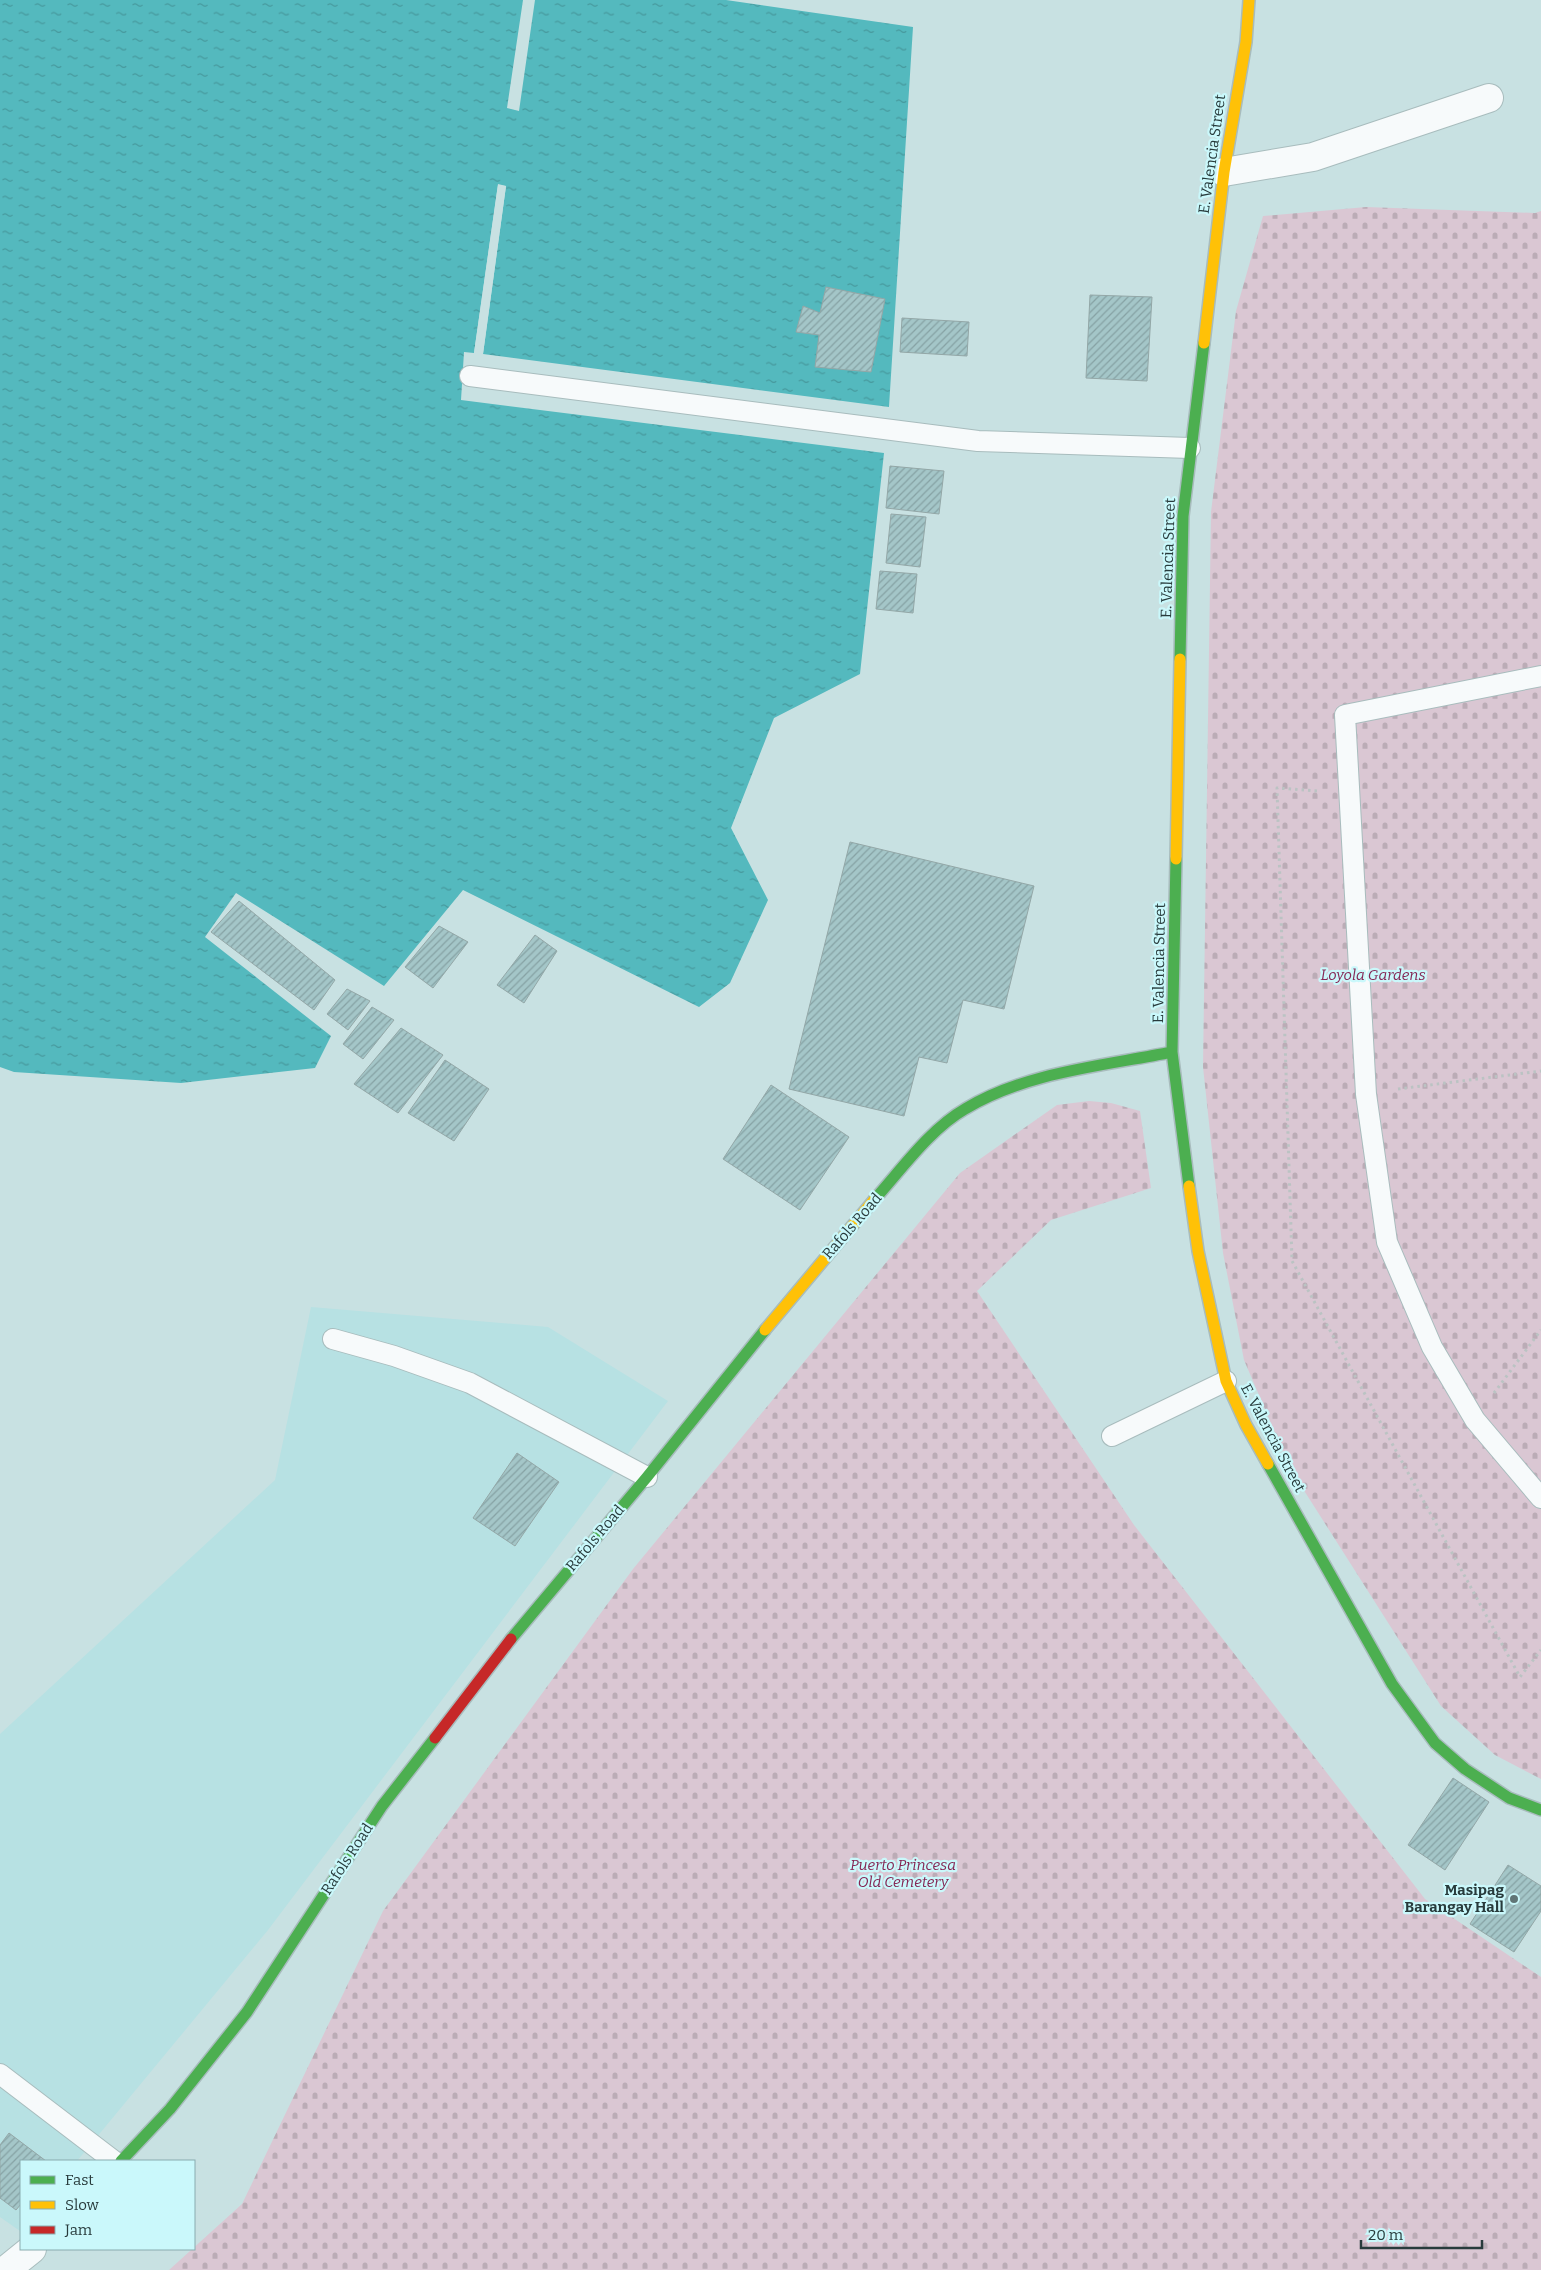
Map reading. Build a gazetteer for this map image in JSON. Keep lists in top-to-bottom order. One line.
{"streets":{"street":["E. Valencia Street","Rafols Road"]},"crossings":[["E. Valencia Street","Rafols Road"]],"parks":["Loyola Gardens","Puerto Princesa Old Cemetery"],"places":["Masipag Barangay Hall"],"legend":["Fast","Slow","Jam"],"scale_bar":"20 m"}
